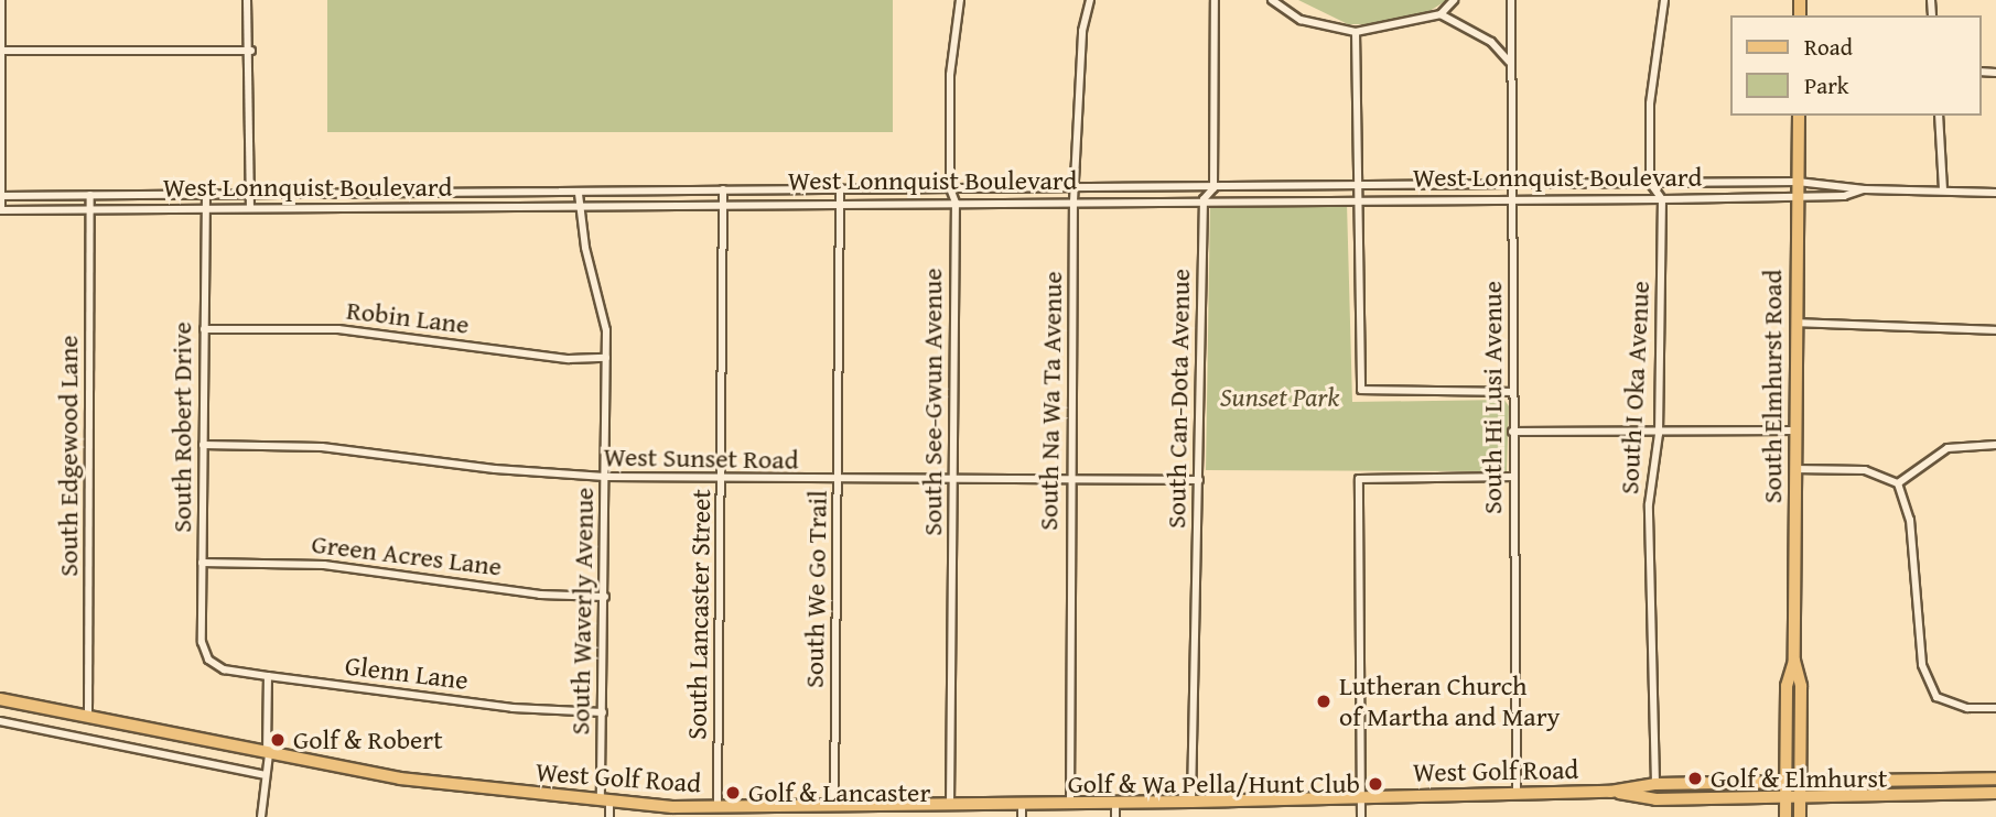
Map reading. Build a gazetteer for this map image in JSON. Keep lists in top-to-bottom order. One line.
{"streets":{"main road":["South Elmhurst Road","West Golf Road"],"street":["West Lonnquist Boulevard","Robin Lane","South I Oka Avenue","South Hi Lusi Avenue","South Can-Dota Avenue","South Na Wa Ta Avenue","South See-Gwun Avenue","South Robert Drive","South Edgewood Lane","West Sunset Road","Green Acres Lane","South We Go Trail","South Waverly Avenue","South Lancaster Street","Glenn Lane"]},"crossings":[["West Lonnquist Boulevard","South Elmhurst Road"],["West Lonnquist Boulevard","South I Oka Avenue"],["West Lonnquist Boulevard","South Hi Lusi Avenue"],["West Lonnquist Boulevard","South Can-Dota Avenue"],["West Lonnquist Boulevard","South Na Wa Ta Avenue"],["West Lonnquist Boulevard","South See-Gwun Avenue"],["West Lonnquist Boulevard","South Robert Drive"],["West Lonnquist Boulevard","South Edgewood Lane"],["West Lonnquist Boulevard","South We Go Trail"],["West Lonnquist Boulevard","South Waverly Avenue"],["West Lonnquist Boulevard","South Lancaster Street"],["Robin Lane","South Robert Drive"],["Robin Lane","South Waverly Avenue"],["South Elmhurst Road","West Golf Road"],["South I Oka Avenue","West Golf Road"],["South Hi Lusi Avenue","West Golf Road"],["South Can-Dota Avenue","West Sunset Road"],["South Can-Dota Avenue","West Golf Road"],["South Na Wa Ta Avenue","West Sunset Road"],["South Na Wa Ta Avenue","West Golf Road"],["South See-Gwun Avenue","West Sunset Road"],["South See-Gwun Avenue","West Golf Road"],["South Robert Drive","West Sunset Road"],["South Robert Drive","Green Acres Lane"],["South Robert Drive","Glenn Lane"],["South Edgewood Lane","West Golf Road"],["West Sunset Road","South We Go Trail"],["West Sunset Road","South Waverly Avenue"],["West Sunset Road","South Lancaster Street"],["Green Acres Lane","South Waverly Avenue"],["South We Go Trail","West Golf Road"],["South Waverly Avenue","Glenn Lane"],["South Waverly Avenue","West Golf Road"],["South Lancaster Street","West Golf Road"]],"parks":["Sunset Park"],"places":["Lutheran Church of Martha and Mary","Golf & Robert","Golf & Elmhurst","Golf & Wa Pella/Hunt Club","Golf & Lancaster"],"legend":["Road","Park"]}
